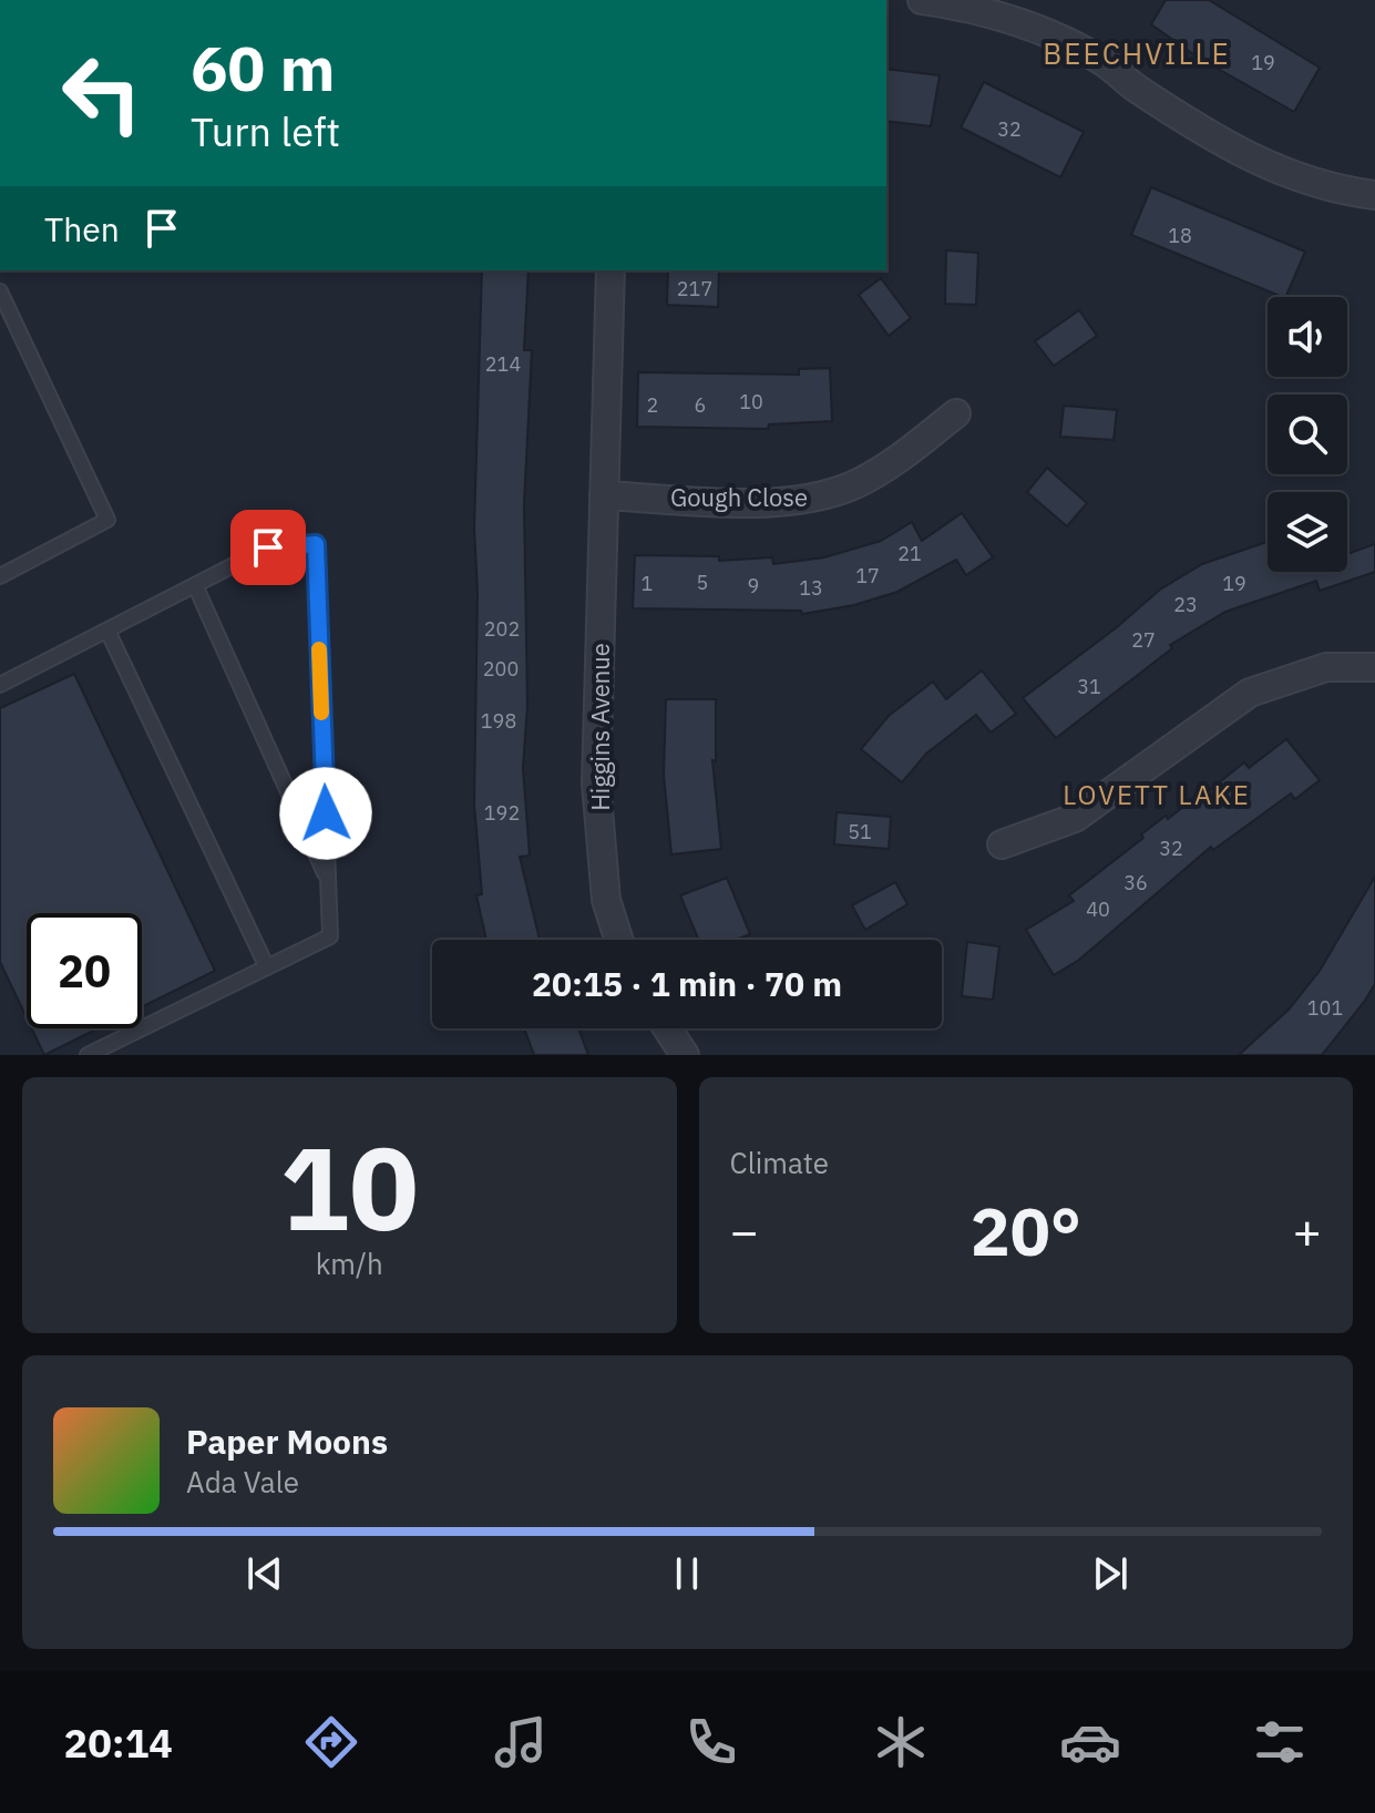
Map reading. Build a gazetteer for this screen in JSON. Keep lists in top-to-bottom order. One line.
{"streets":{"street":["Gough Close","Higgins Avenue"]},"crossings":[["Gough Close","Higgins Avenue"]],"districts":["BEECHVILLE","LOVETT LAKE"],"house_numbers":["19","32","18","217","214","10","2","6","21","17","5","1","19","9","13","23","202","27","200","31","198","192","51","32","36","40","101"],"page":{"turn":["60 m","Turn left"],"then":"Then","limit":"20","trip":"20:15 · 1 min · 70 m","tile":[["10","km/h"],"Climate"],"heat":["−","20°","+"],"song":["Paper Moons","Ada Vale"],"tabs":"20:14"}}
